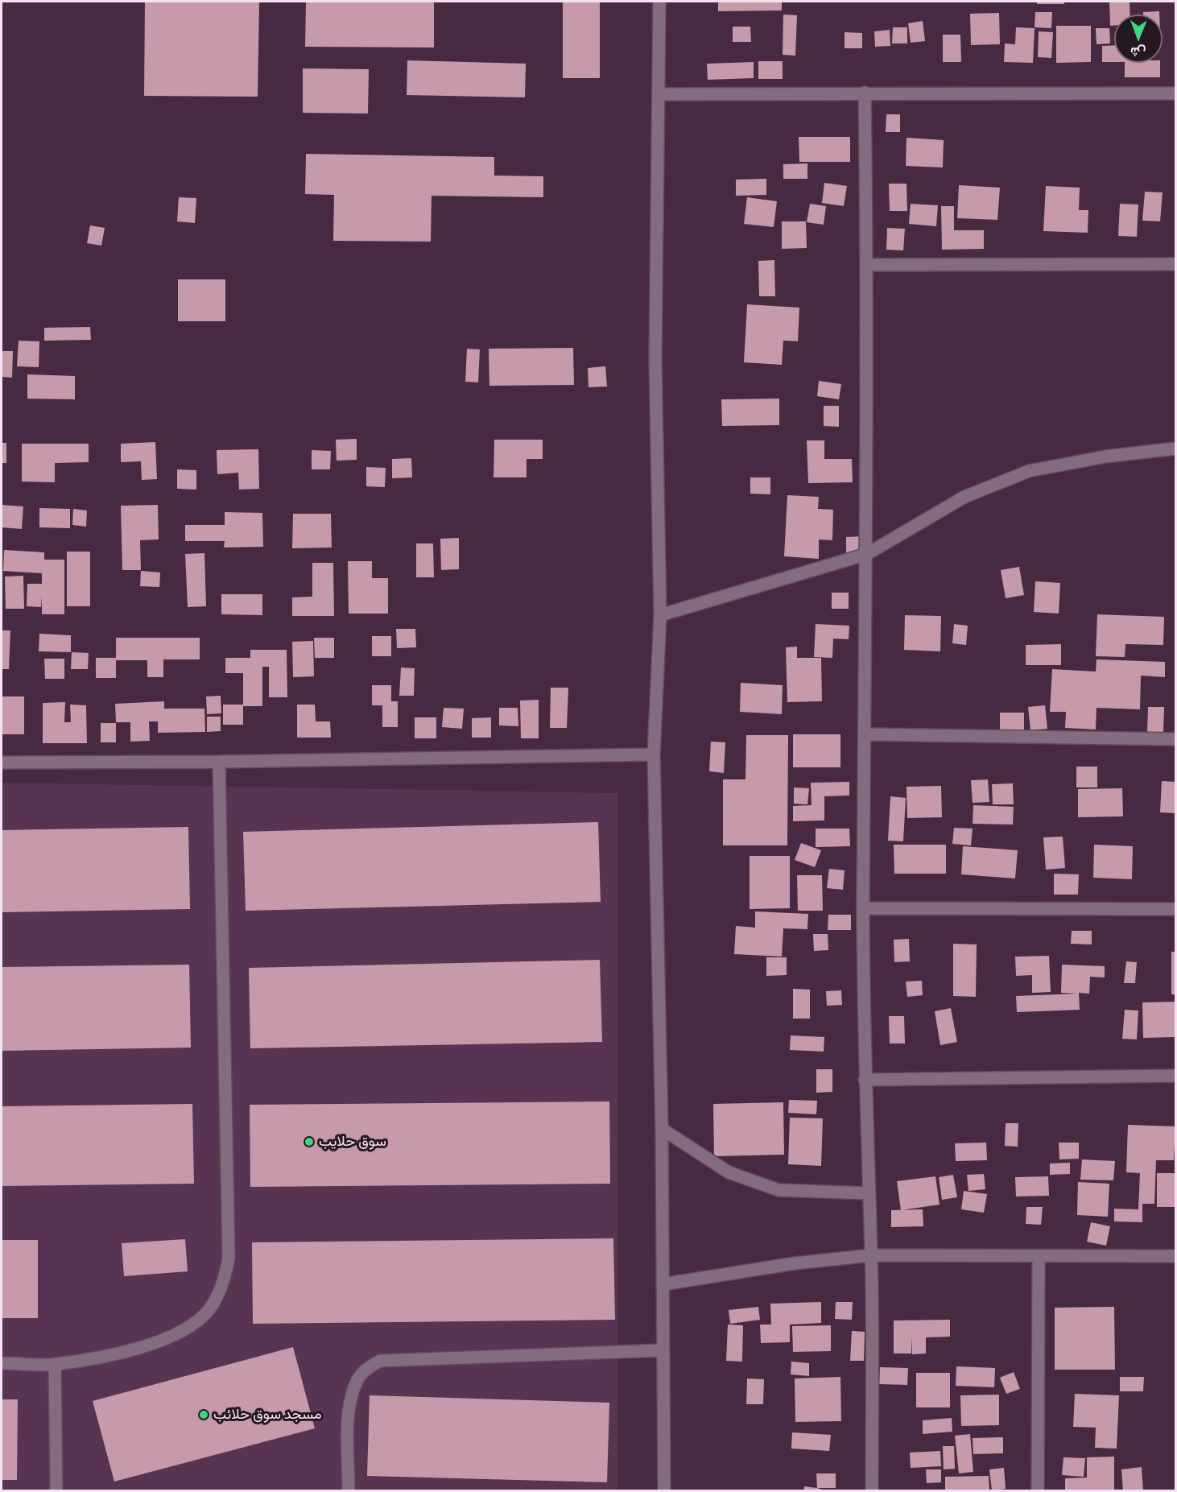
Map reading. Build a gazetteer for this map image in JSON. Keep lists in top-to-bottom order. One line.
{"places":["سوق حلايب","مسجد سوق حلائب"],"north":"bottom"}
